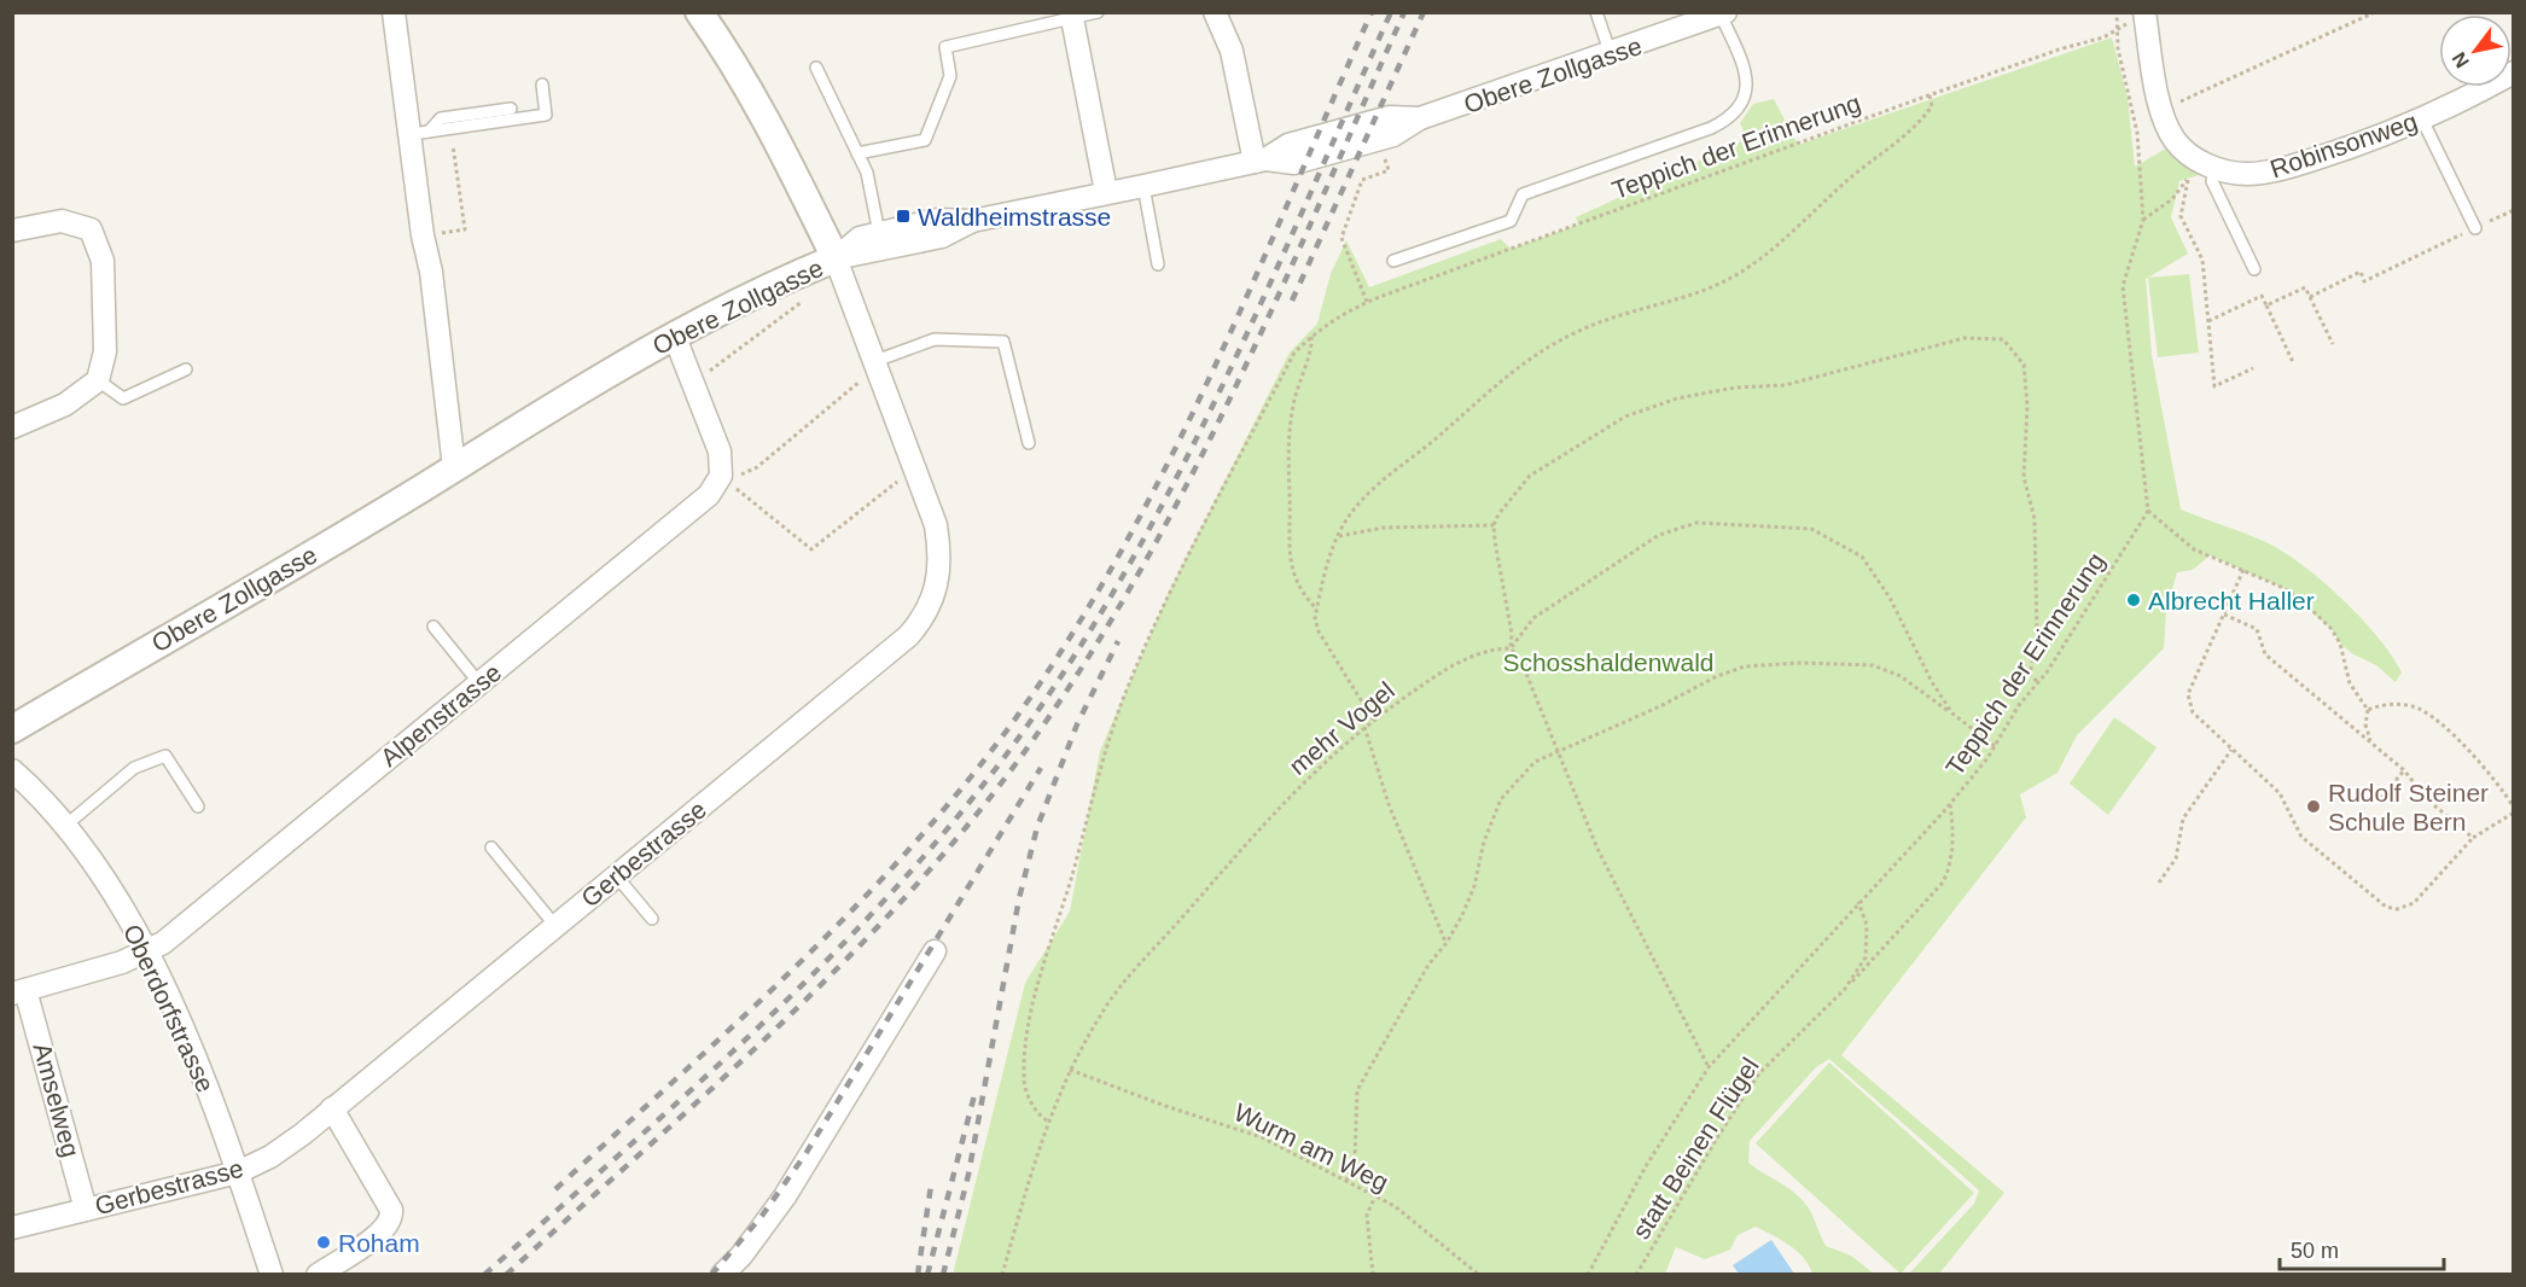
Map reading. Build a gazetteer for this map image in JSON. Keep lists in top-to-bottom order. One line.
{"streets":{"street":["Obere Zollgasse","Robinsonweg","Alpenstrasse","Gerbestrasse","Oberdorfstrasse","Amselweg"],"path":["Teppich der Erinnerung","mehr Vogel","Wurm am Weg","statt Beinen Flügel"]},"crossings":[["Obere Zollgasse","Gerbestrasse"],["Teppich der Erinnerung","mehr Vogel"],["Teppich der Erinnerung","statt Beinen Flügel"],["Alpenstrasse","Oberdorfstrasse"],["Alpenstrasse","Amselweg"],["mehr Vogel","Wurm am Weg"],["Gerbestrasse","Oberdorfstrasse"],["Gerbestrasse","Amselweg"]],"parks":["Schosshaldenwald"],"places":{"transit":["Waldheimstrasse"],"other":["Albrecht Haller","Rudolf Steiner Schule Bern","Roham"]},"scale_bar":"50 m","north":"bottom left"}
